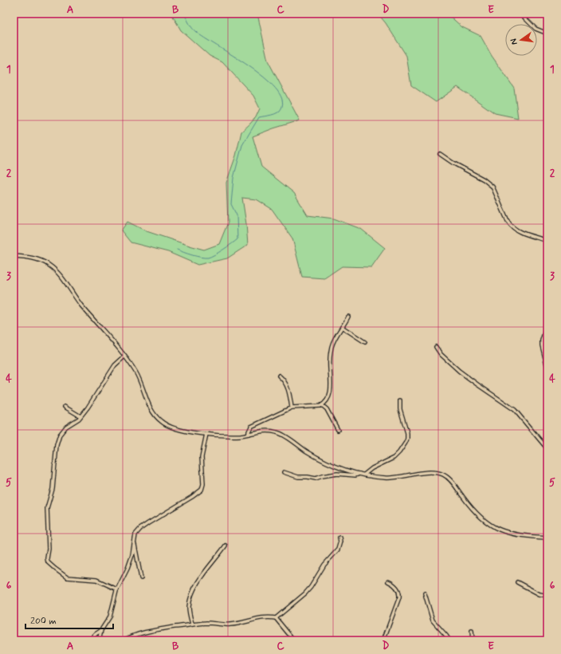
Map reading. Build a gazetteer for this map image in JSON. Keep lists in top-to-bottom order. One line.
{"scale_bar":"200 m","north":"left","grid":{"columns":["A","B","C","D","E"],"rows":["1","2","3","4","5","6"]}}
